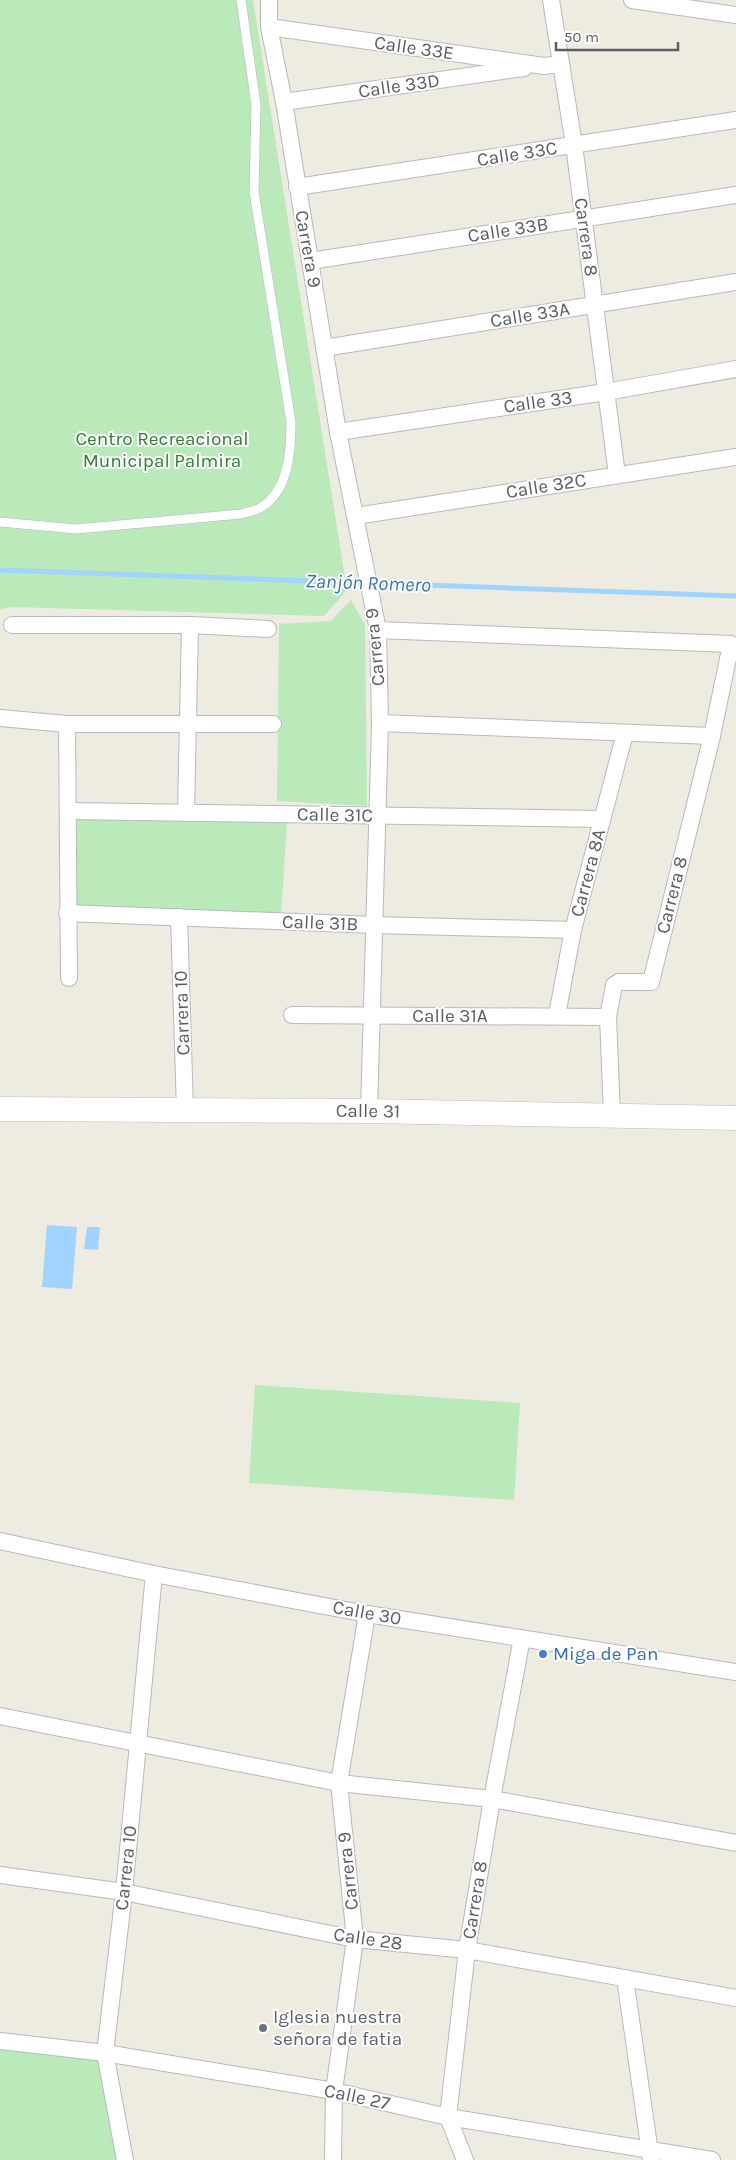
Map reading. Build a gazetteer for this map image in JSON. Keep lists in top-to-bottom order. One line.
{"streets":{"main road":["Calle 31"],"street":["Calle 33E","Calle 33D","Calle 33C","Calle 33B","Carrera 8","Carrera 9","Calle 33A","Calle 33","Calle 32C","Calle 31C","Carrera 8A","Calle 31B","Carrera 10","Calle 31A","Calle 30","Calle 28","Calle 27"]},"crossings":[["Calle 33E","Calle 33D"],["Calle 33E","Carrera 8"],["Calle 33E","Carrera 9"],["Calle 33D","Carrera 8"],["Calle 33D","Carrera 9"],["Calle 33C","Carrera 8"],["Calle 33C","Carrera 9"],["Calle 33B","Carrera 8"],["Calle 33B","Carrera 9"],["Carrera 8","Carrera 9"],["Carrera 8","Calle 33A"],["Carrera 8","Calle 33"],["Carrera 8","Calle 32C"],["Carrera 8","Calle 31A"],["Carrera 8","Calle 31"],["Carrera 8","Calle 30"],["Carrera 8","Calle 28"],["Carrera 8","Calle 27"],["Carrera 9","Calle 33A"],["Carrera 9","Calle 33"],["Carrera 9","Calle 32C"],["Carrera 9","Calle 31C"],["Carrera 9","Calle 31B"],["Carrera 9","Calle 31A"],["Carrera 9","Calle 31"],["Carrera 9","Calle 30"],["Carrera 9","Calle 28"],["Carrera 9","Calle 27"],["Calle 31C","Carrera 8A"],["Carrera 8A","Calle 31B"],["Carrera 8A","Calle 31A"],["Calle 31B","Carrera 10"],["Carrera 10","Calle 31"],["Carrera 10","Calle 30"],["Carrera 10","Calle 28"],["Carrera 10","Calle 27"]],"water":["Zanjón Romero"],"parks":["Centro Recreacional Municipal Palmira"],"places":["Miga de Pan","Iglesia nuestra señora de fatia"],"scale_bar":"50 m"}
